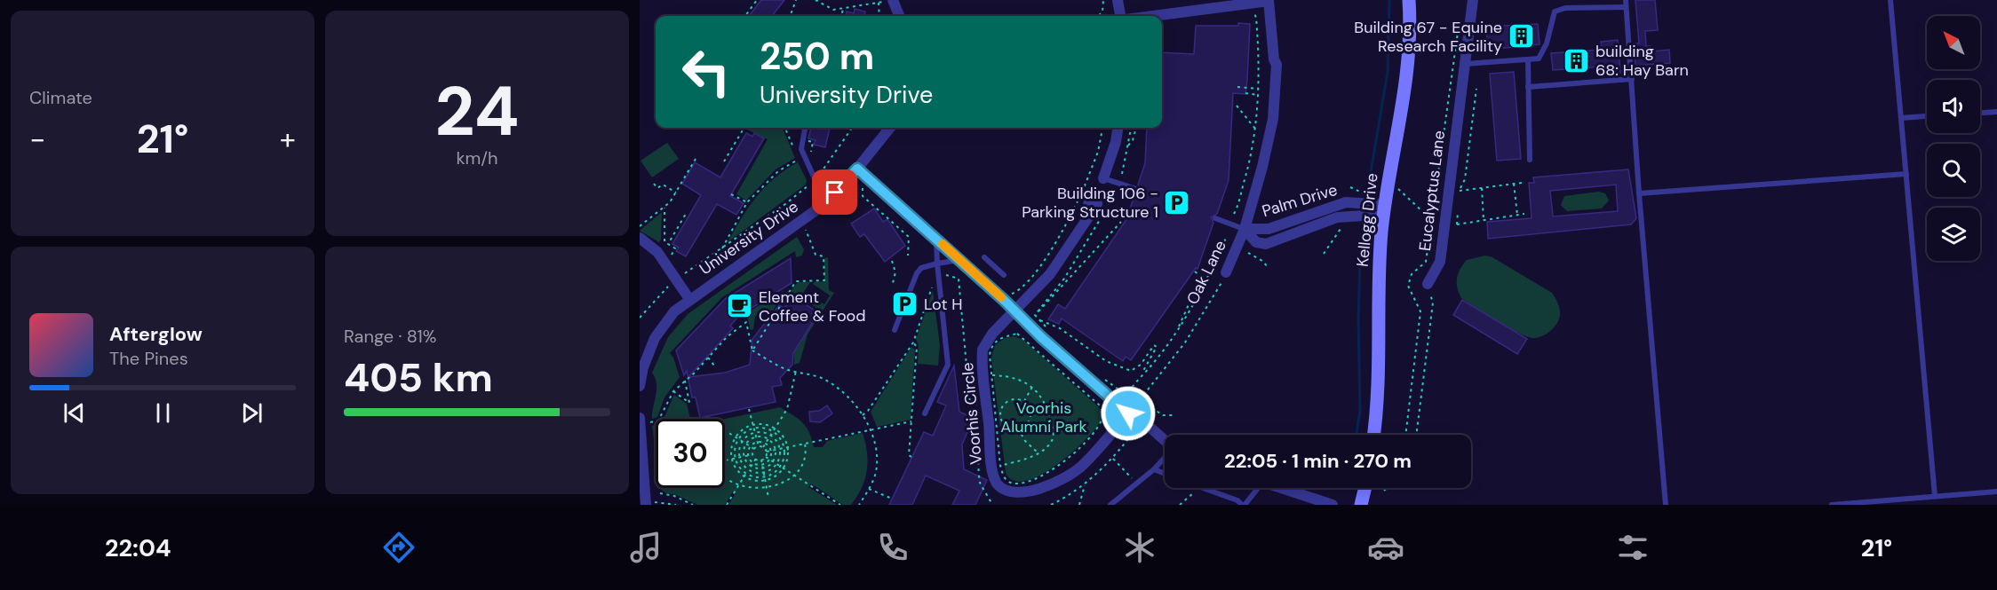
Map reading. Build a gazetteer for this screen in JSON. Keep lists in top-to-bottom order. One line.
{"streets":{"street":["Eucalyptus Lane","Palm Drive","Kellogg Drive","University Drive","Oak Lane","Voorhis Circle"]},"crossings":[["Palm Drive","Kellogg Drive"],["Palm Drive","Oak Lane"],["Oak Lane","Voorhis Circle"]],"parks":["Voorhis Alumni Park"],"places":{"building":["Building 67 - Equine Research Facility","building 68: Hay Barn"],"parking":["Building 106 - Parking Structure 1","Lot H"],"cafe":["Element Coffee & Food"]},"north":"top left","page":{"tile":["Climate",["24","km/h"],["Range · 81%","405 km"]],"turn":["250 m","University Drive"],"heat":["−","21°","+"],"song":["Afterglow","The Pines"],"limit":"30","trip":"22:05 · 1 min · 270 m","tabs":["22:04","21°"]}}
